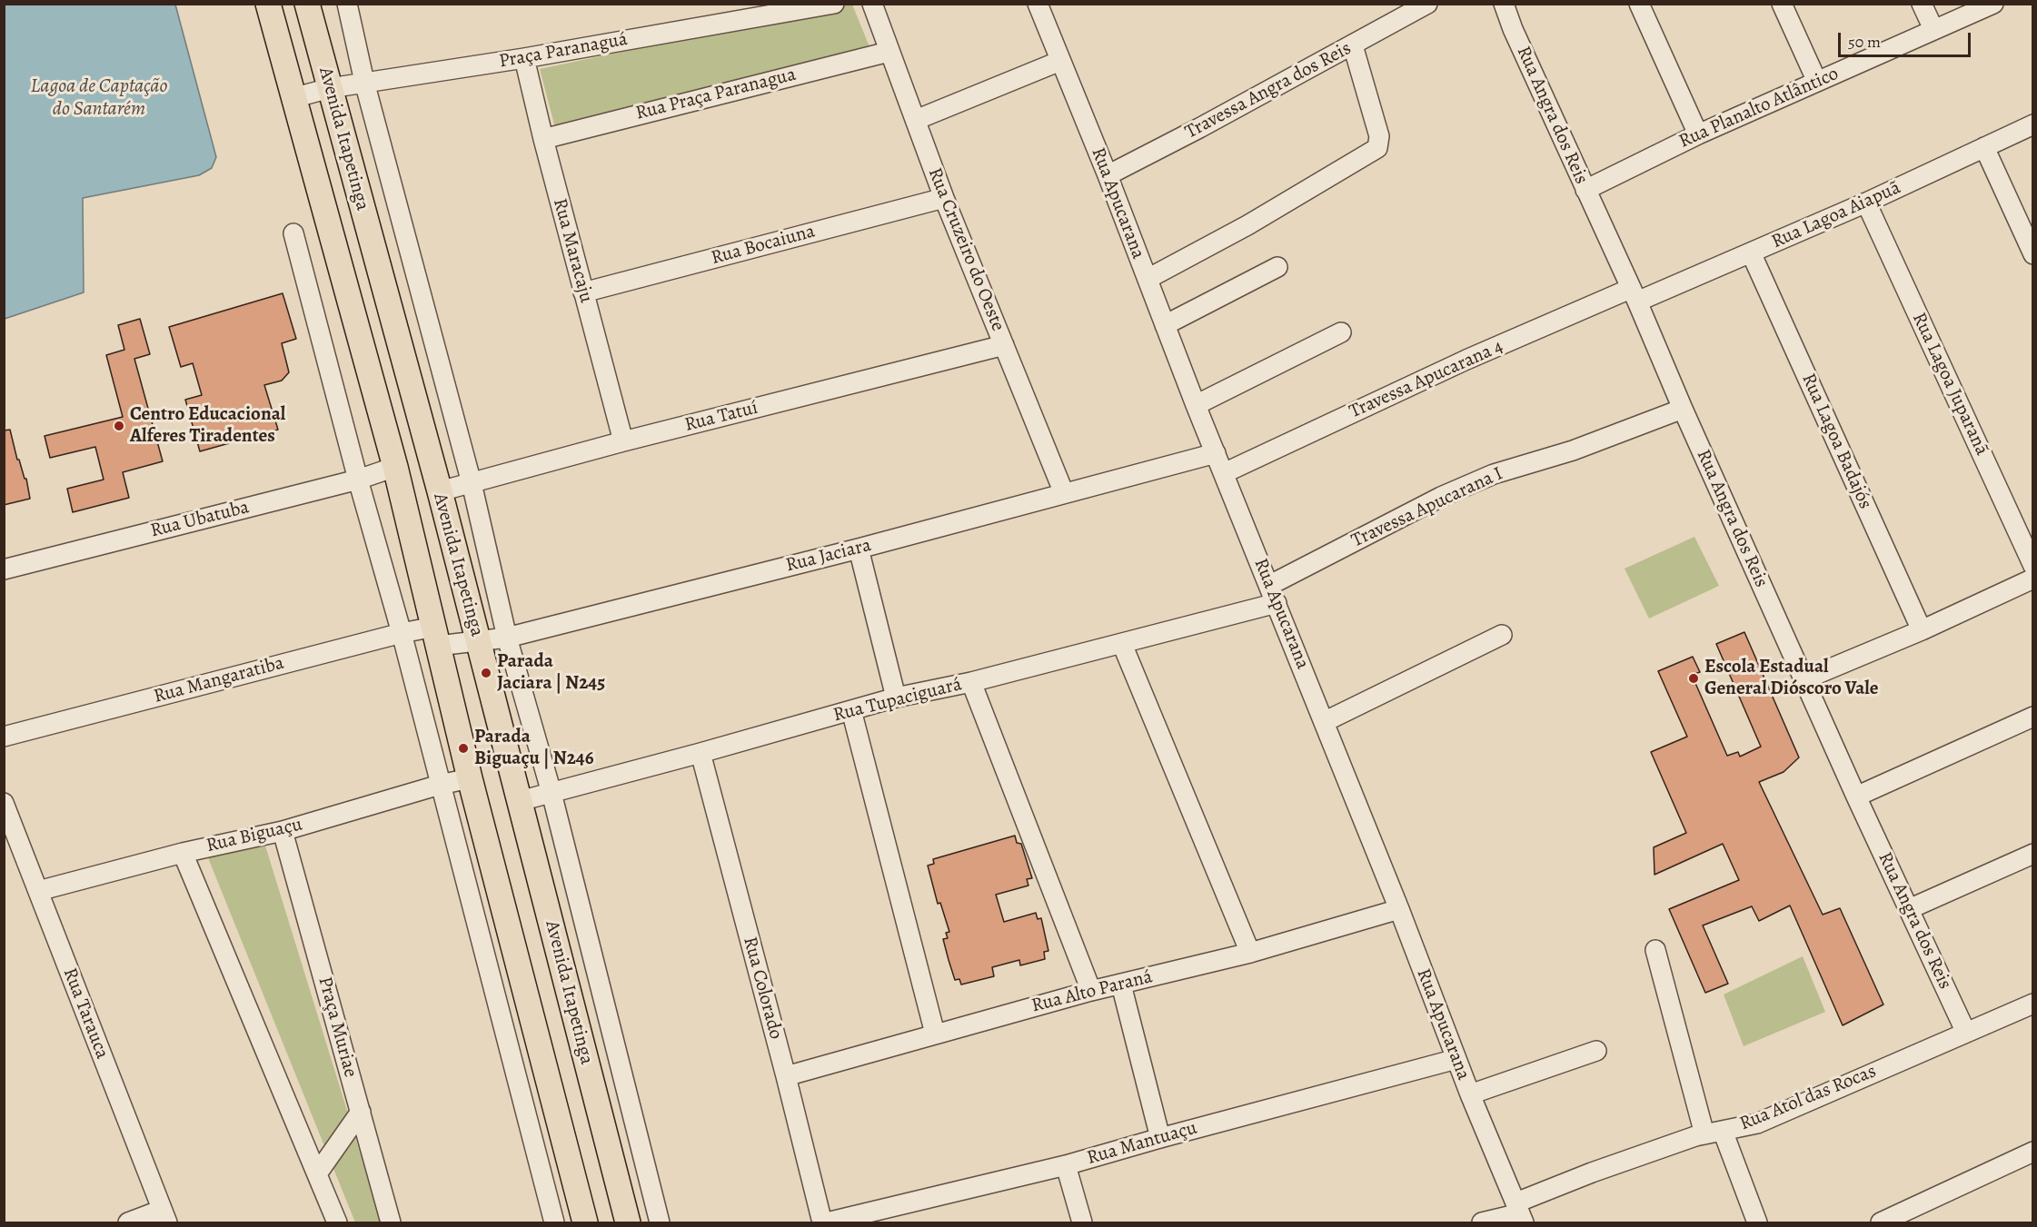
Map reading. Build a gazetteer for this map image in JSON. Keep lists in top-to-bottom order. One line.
{"streets":{"main road":["Avenida Itapetinga"],"street":["Praça Paranaguá","Travessa Angra dos Reis","Rua Praça Paranagua","Rua Planalto Atlântico","Rua Angra dos Reis","Rua Apucarana","Rua Lagoa Aiapuã","Rua Bocaiuna","Rua Cruzeiro do Oeste","Rua Maracaju","Travessa Apucarana 4","Rua Lagoa Juparanã","Rua Tatuí","Rua Lagoa Badajós","Travessa Apucarana I","Rua Ubatuba","Rua Jaciara","Rua Mangaratiba","Rua Tupaciguará","Rua Biguaçu","Rua Colorado","Rua Alto Paraná","Rua Tarauca","Praça Muriae","Rua Atol das Rocas","Rua Mantuaçu"]},"crossings":[["Praça Paranaguá","Avenida Itapetinga"],["Praça Paranaguá","Rua Maracaju"],["Travessa Angra dos Reis","Rua Apucarana"],["Rua Praça Paranagua","Rua Cruzeiro do Oeste"],["Rua Praça Paranagua","Rua Maracaju"],["Rua Planalto Atlântico","Rua Angra dos Reis"],["Rua Angra dos Reis","Rua Lagoa Aiapuã"],["Rua Angra dos Reis","Travessa Apucarana 4"],["Rua Angra dos Reis","Travessa Apucarana I"],["Rua Angra dos Reis","Rua Atol das Rocas"],["Avenida Itapetinga","Rua Tatuí"],["Avenida Itapetinga","Rua Ubatuba"],["Avenida Itapetinga","Rua Jaciara"],["Avenida Itapetinga","Rua Mangaratiba"],["Avenida Itapetinga","Rua Tupaciguará"],["Avenida Itapetinga","Rua Biguaçu"],["Rua Apucarana","Travessa Apucarana 4"],["Rua Apucarana","Travessa Apucarana I"],["Rua Apucarana","Rua Jaciara"],["Rua Apucarana","Rua Tupaciguará"],["Rua Apucarana","Rua Alto Paraná"],["Rua Apucarana","Rua Atol das Rocas"],["Rua Apucarana","Rua Mantuaçu"],["Rua Lagoa Aiapuã","Travessa Apucarana 4"],["Rua Lagoa Aiapuã","Rua Lagoa Juparanã"],["Rua Lagoa Aiapuã","Rua Lagoa Badajós"],["Rua Bocaiuna","Rua Cruzeiro do Oeste"],["Rua Bocaiuna","Rua Maracaju"],["Rua Cruzeiro do Oeste","Rua Tatuí"],["Rua Cruzeiro do Oeste","Rua Jaciara"],["Rua Maracaju","Rua Tatuí"],["Rua Jaciara","Rua Mangaratiba"],["Rua Tupaciguará","Rua Colorado"],["Rua Biguaçu","Rua Tarauca"],["Rua Biguaçu","Praça Muriae"],["Rua Colorado","Rua Alto Paraná"]],"water":["Lagoa de Captação do Santarém"],"places":["Centro Educacional Alferes Tiradentes","Parada Jaciara | N245","Escola Estadual General Dióscoro Vale","Parada Biguaçu | N246"],"scale_bar":"50 m"}
